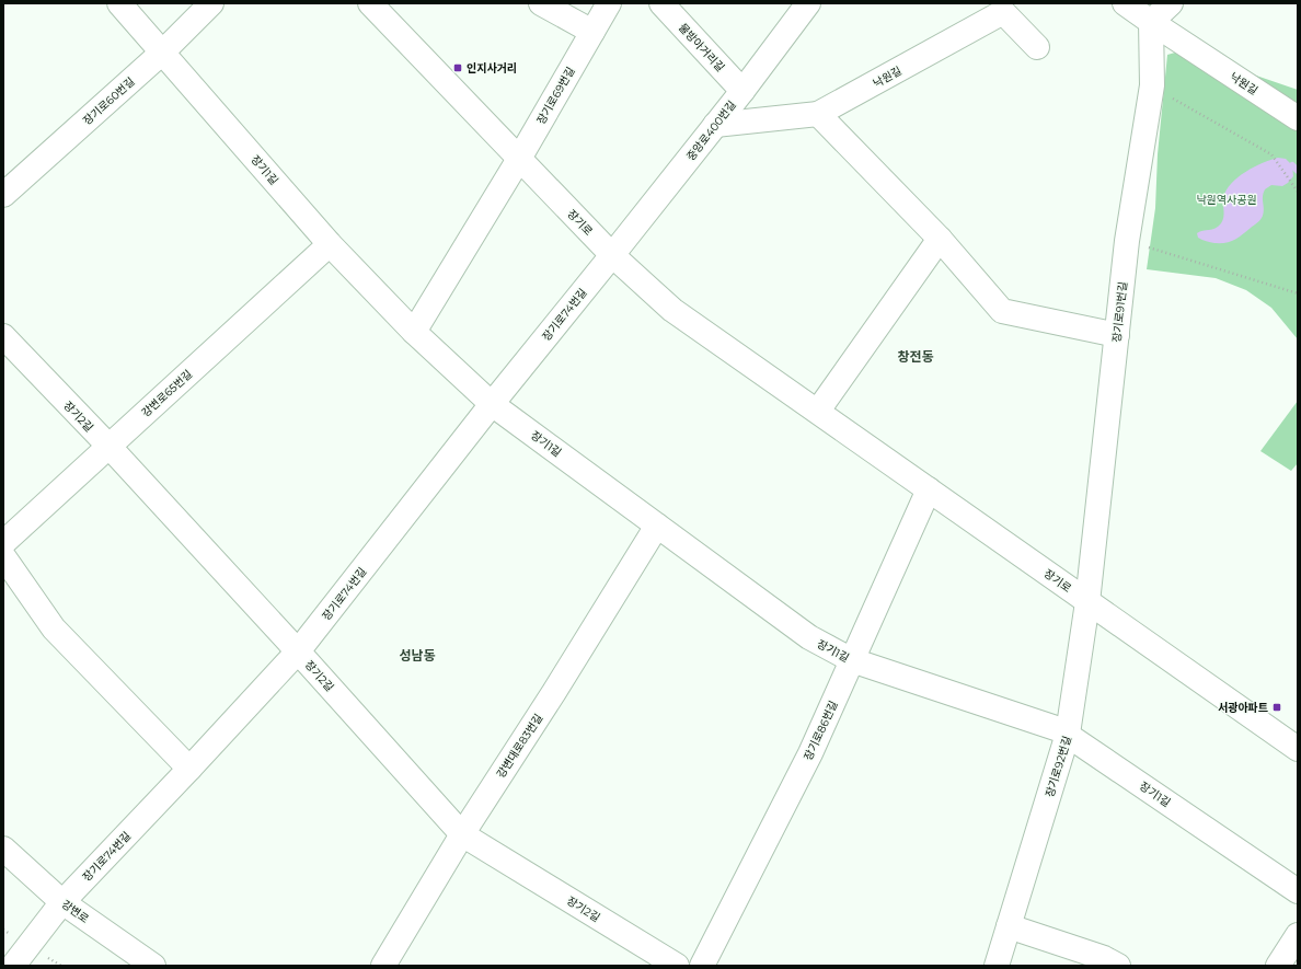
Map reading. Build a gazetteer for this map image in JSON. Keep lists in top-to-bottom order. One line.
{"streets":{"street":["물방아거리길","낙원길","장기로69번길","장기로60번길","중앙로400번길","장기1길","장기로","장기로91번길","장기로74번길","강변로65번길","장기2길","장기로86번길","강변대로83번길","장기로92번길","강변로"]},"crossings":[["물방아거리길","중앙로400번길"],["낙원길","중앙로400번길"],["낙원길","장기로91번길"],["장기로69번길","장기로"],["장기로60번길","장기1길"],["중앙로400번길","장기로"],["중앙로400번길","장기로74번길"],["장기1길","장기로74번길"],["장기1길","강변로65번길"],["장기1길","장기로86번길"],["장기1길","강변대로83번길"],["장기1길","장기로92번길"],["장기로","장기로91번길"],["장기로","장기로74번길"],["장기로","장기로86번길"],["장기로","장기로92번길"],["장기로91번길","장기로92번길"],["장기로74번길","장기2길"],["장기로74번길","강변로"],["강변로65번길","장기2길"],["장기2길","강변대로83번길"]],"districts":["창전동","성남동"],"parks":["낙원역사공원"],"places":{"transit":["인지사거리","서광아파트"]}}
